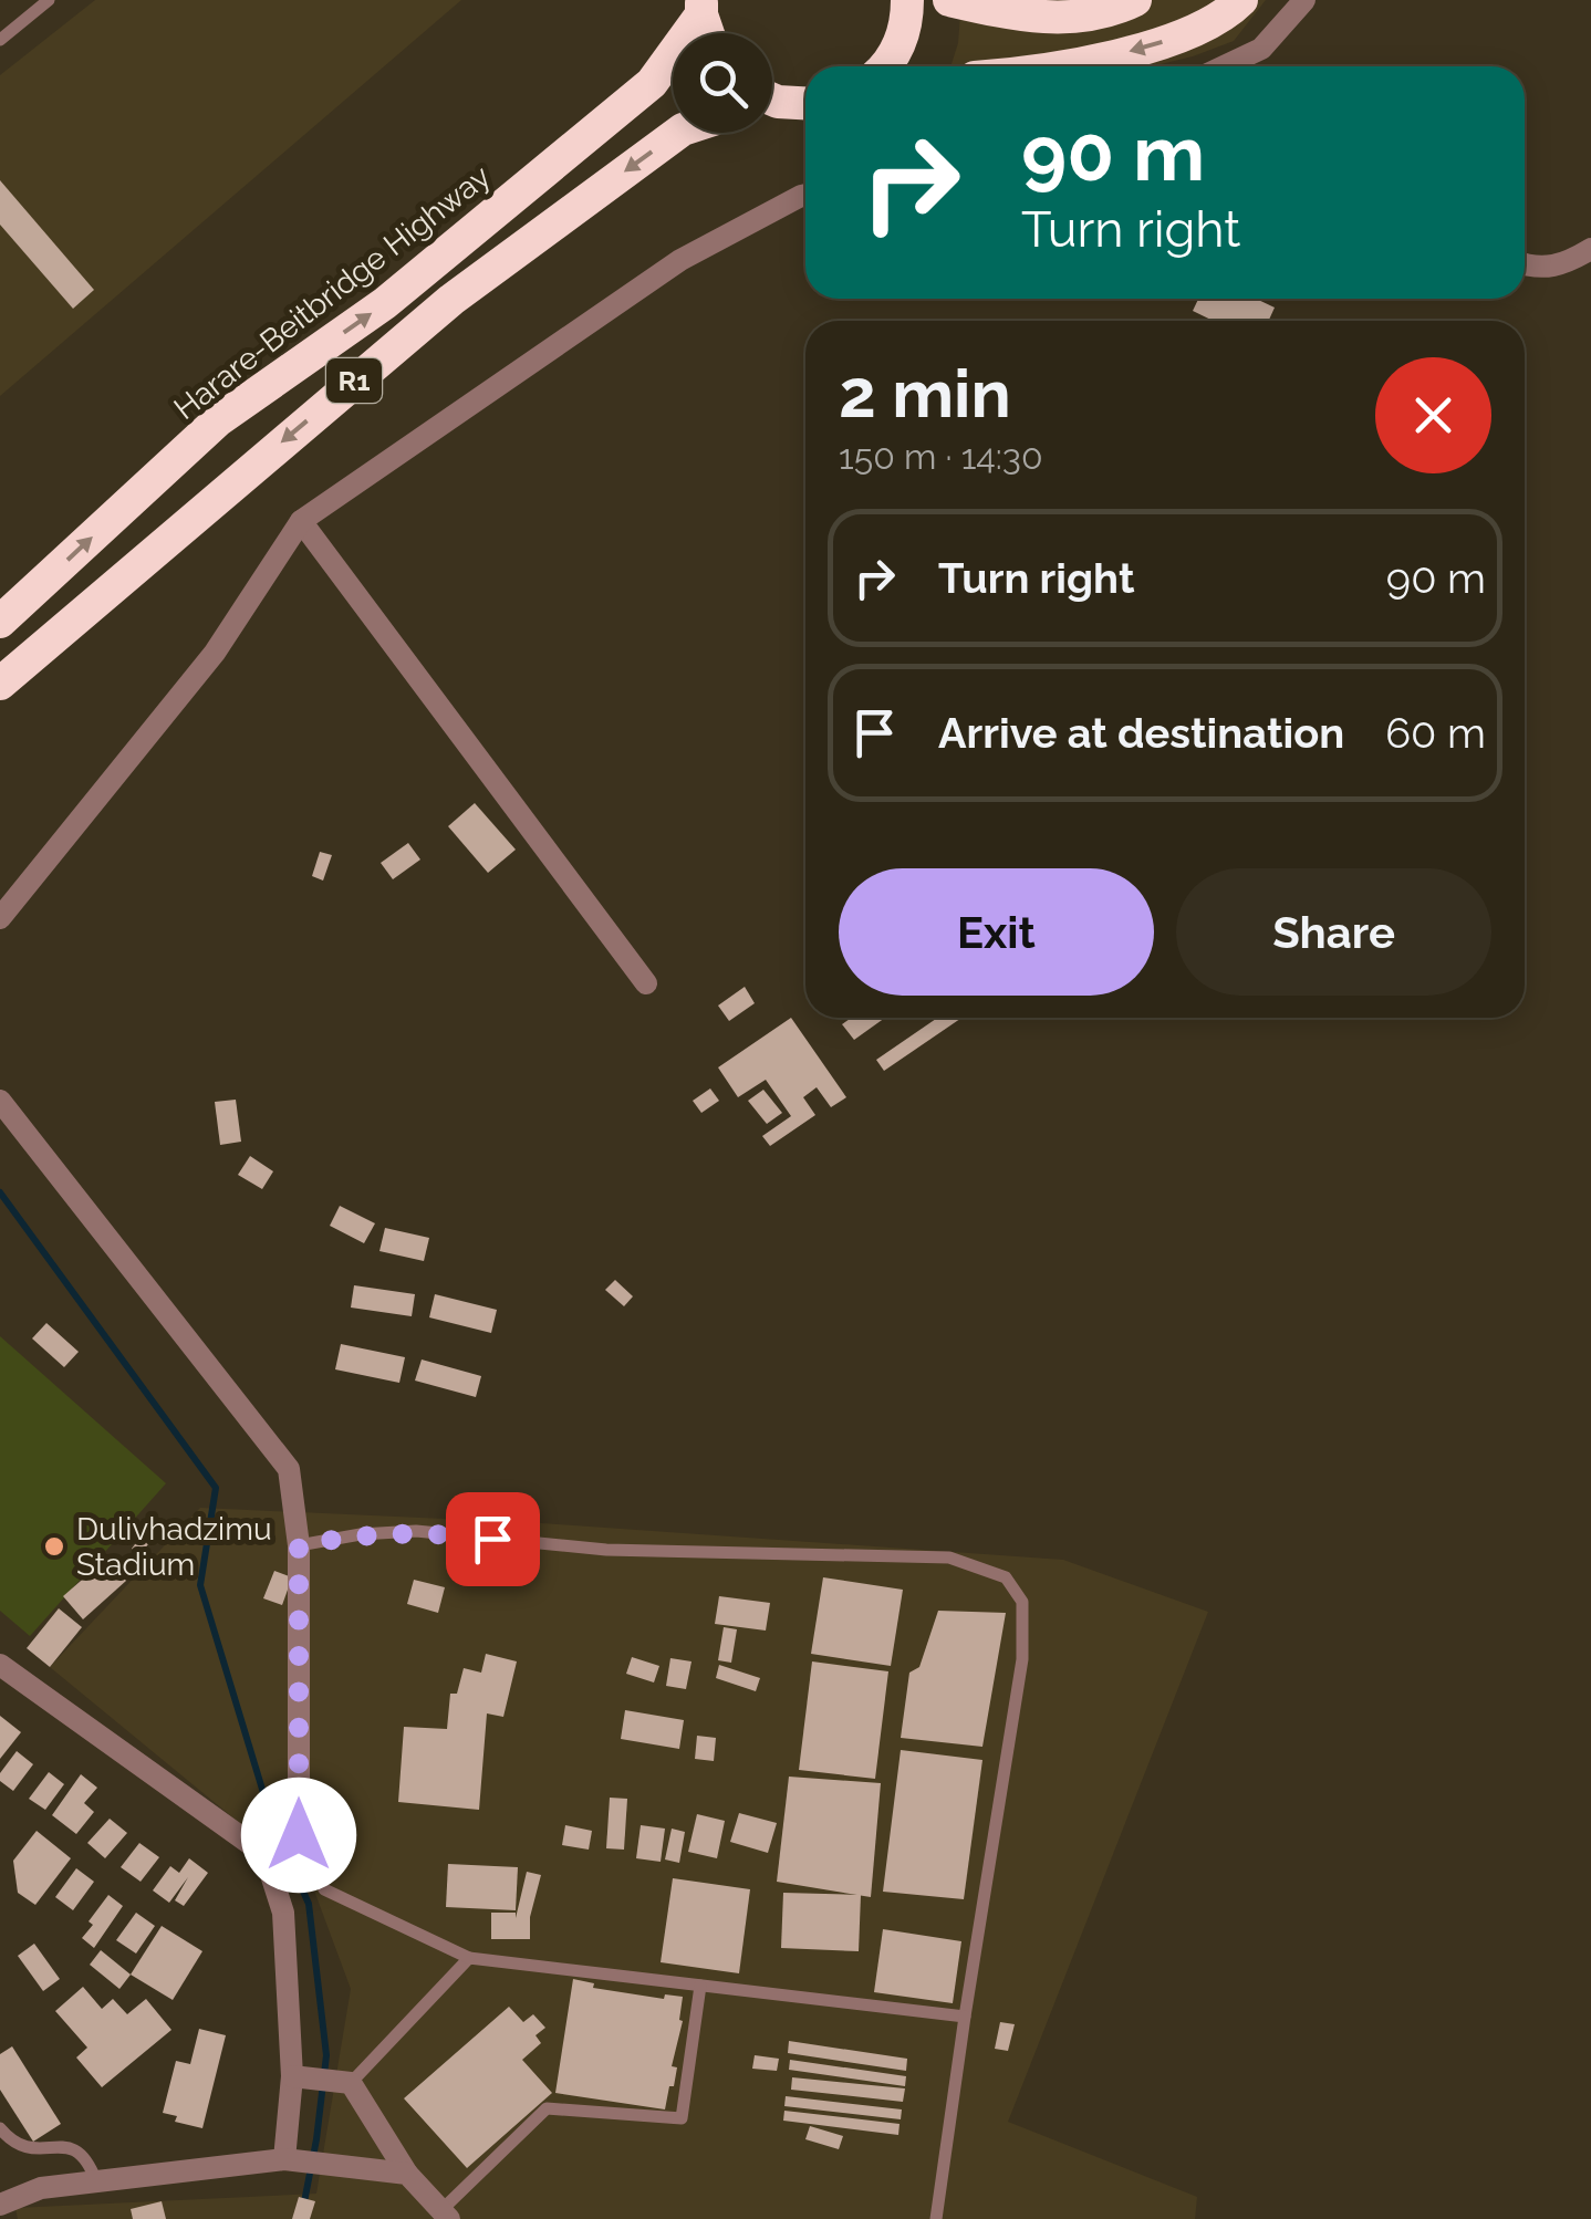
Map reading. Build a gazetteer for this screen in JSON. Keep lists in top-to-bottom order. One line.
{"streets":{"highway":["Harare-Beitbridge Highway","R1"]},"places":["Dulivhadzimu Stadium"],"page":{"turn":["90 m","Turn right"],"heading":["2 min","150 m · 14:30"],"list":[{"name":"Turn right","value":"90 m"},{"name":"Arrive at destination","value":"60 m"}],"buttons":["Exit","Share"]}}
